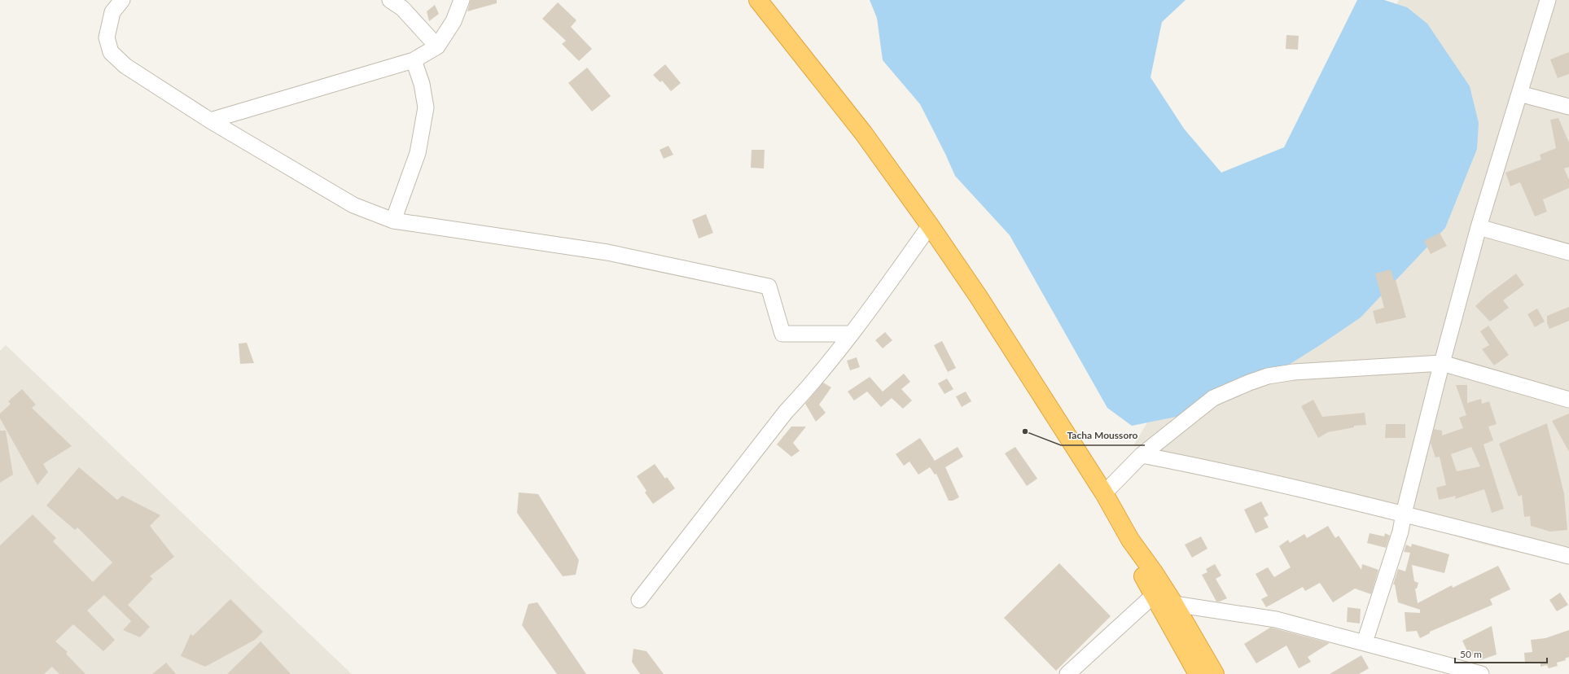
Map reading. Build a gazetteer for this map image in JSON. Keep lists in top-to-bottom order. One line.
{"places":["Tacha Moussoro"],"scale_bar":"50 m"}
